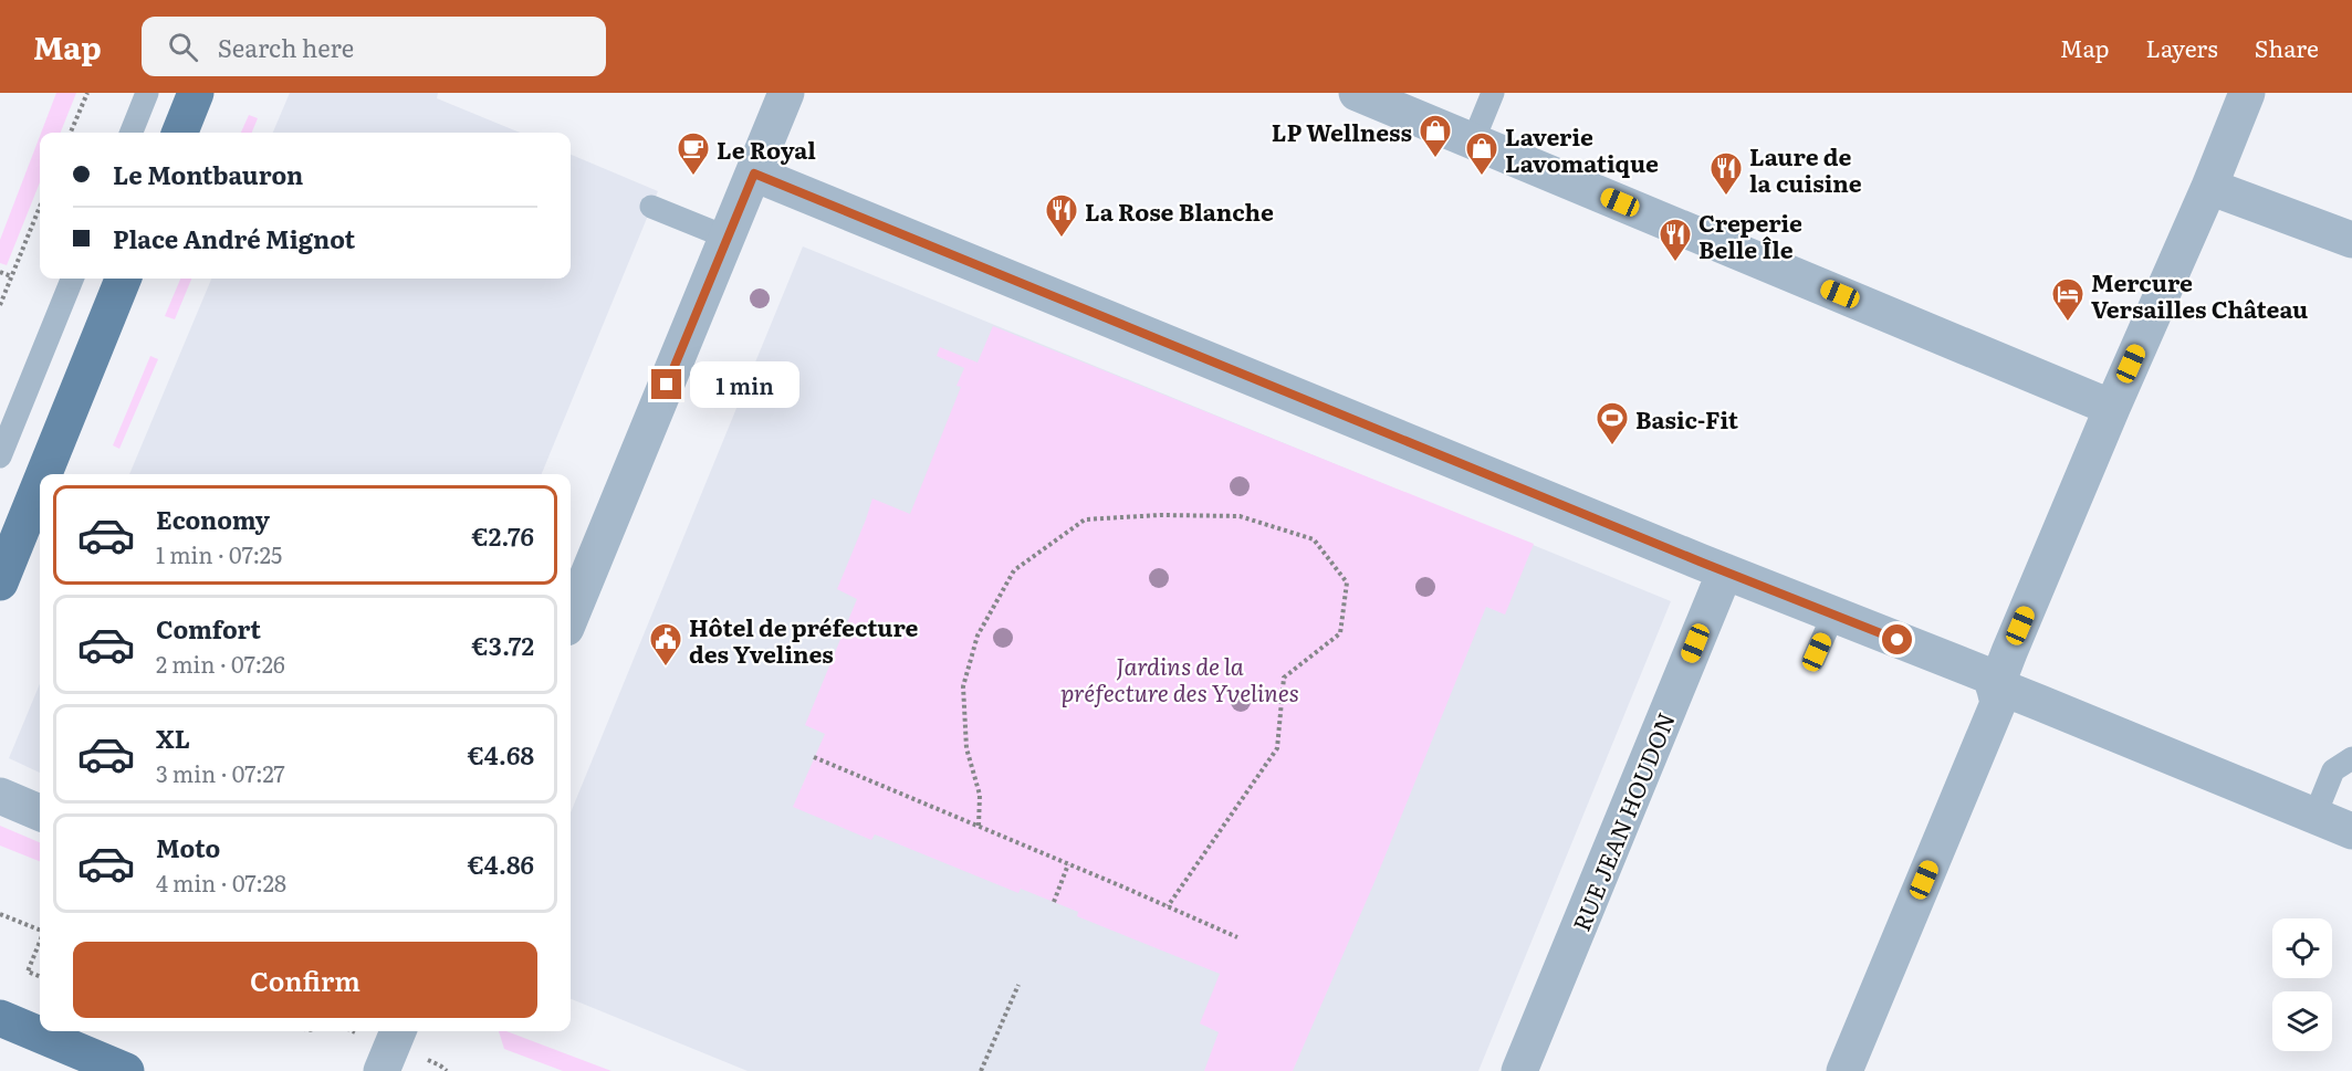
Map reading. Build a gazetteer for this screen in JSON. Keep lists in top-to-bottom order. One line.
{"streets":{"street":["RUE JEAN HOUDON"]},"parks":["Jardins de la préfecture des Yvelines"],"places":{"shop":["LP Wellness","Laverie Lavomatique"],"cafe":["Le Royal"],"restaurant":["Laure de la cuisine","La Rose Blanche","Creperie Belle Île"],"hotel":["Mercure Versailles Château"],"sports":["Basic-Fit"],"public building":["Hôtel de préfecture des Yvelines"]},"page":{"header":"Map","search":"Search here","nav":["Map","Layers","Share"],"banner":["Le Montbauron","Place André Mignot"],"bubble":"1 min","list":[{"name":"Economy","note":"1 min · 07:25","value":"€2.76"},{"name":"Comfort","note":"2 min · 07:26","value":"€3.72"},{"name":"XL","note":"3 min · 07:27","value":"€4.68"},{"name":"Moto","note":"4 min · 07:28","value":"€4.86"}],"buttons":"Confirm"}}
